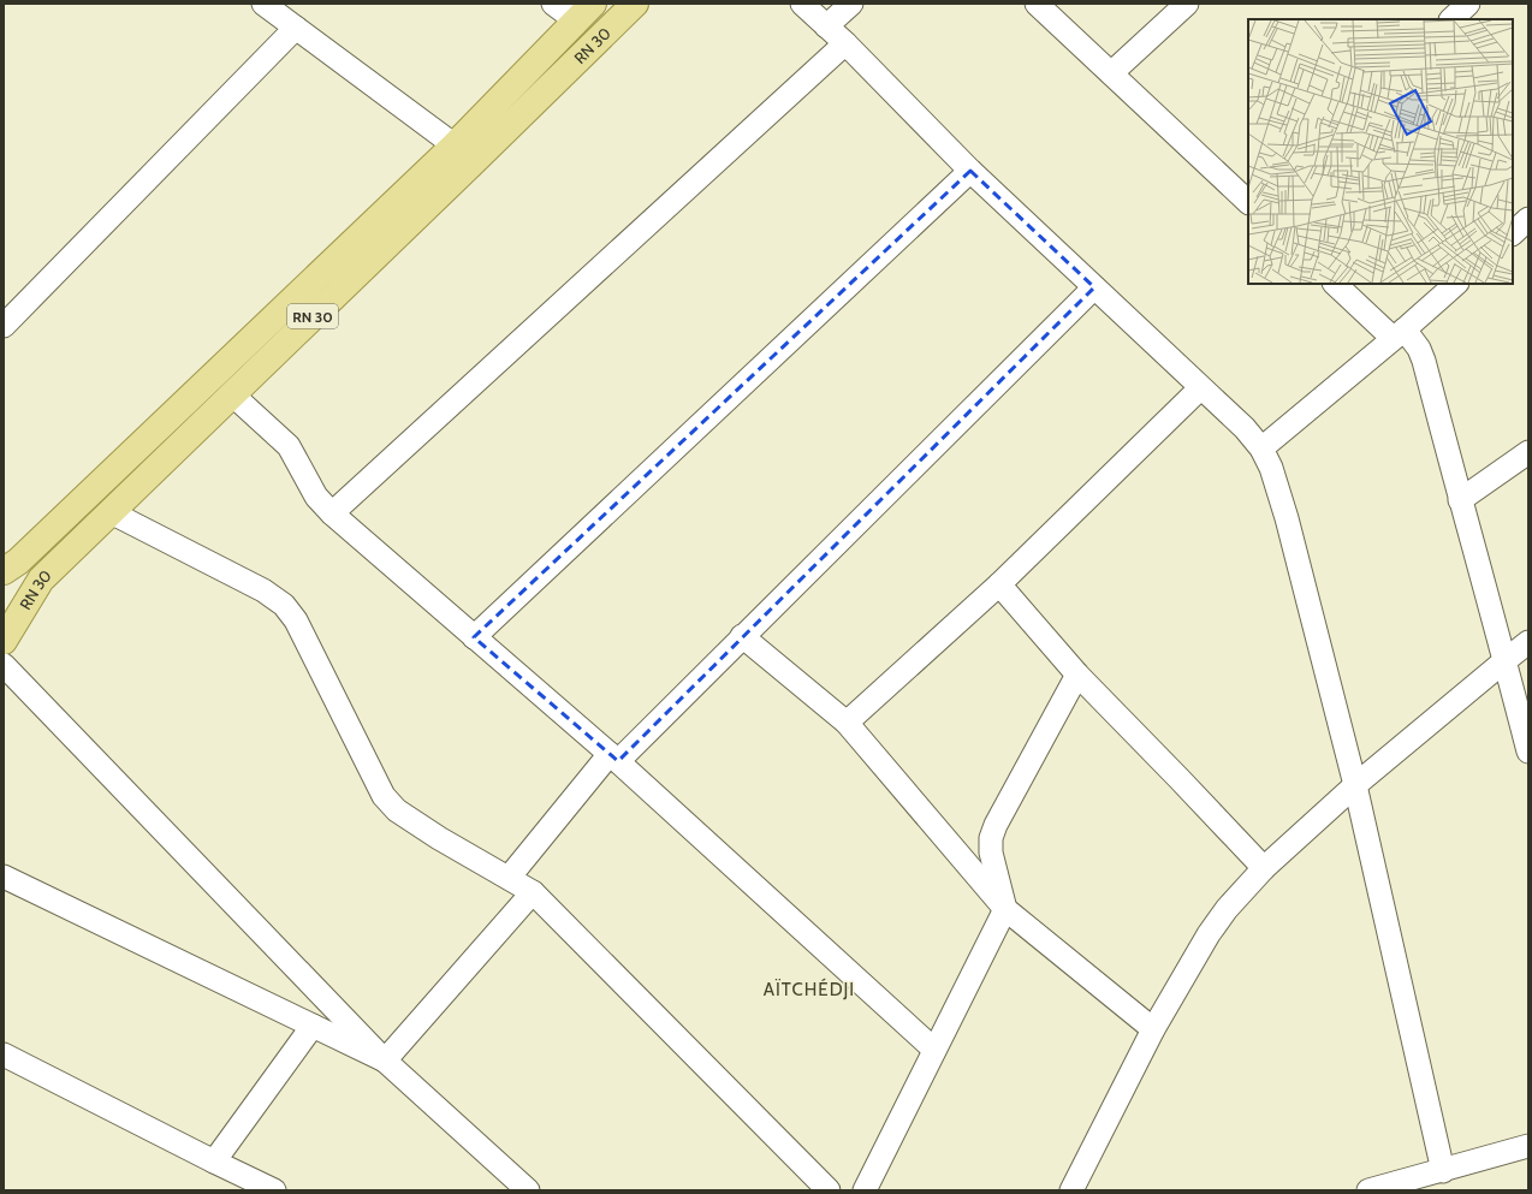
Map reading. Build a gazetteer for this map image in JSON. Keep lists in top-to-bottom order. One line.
{"streets":{"main road":["RN 30"]},"districts":["AÏTCHÉDJI"]}
